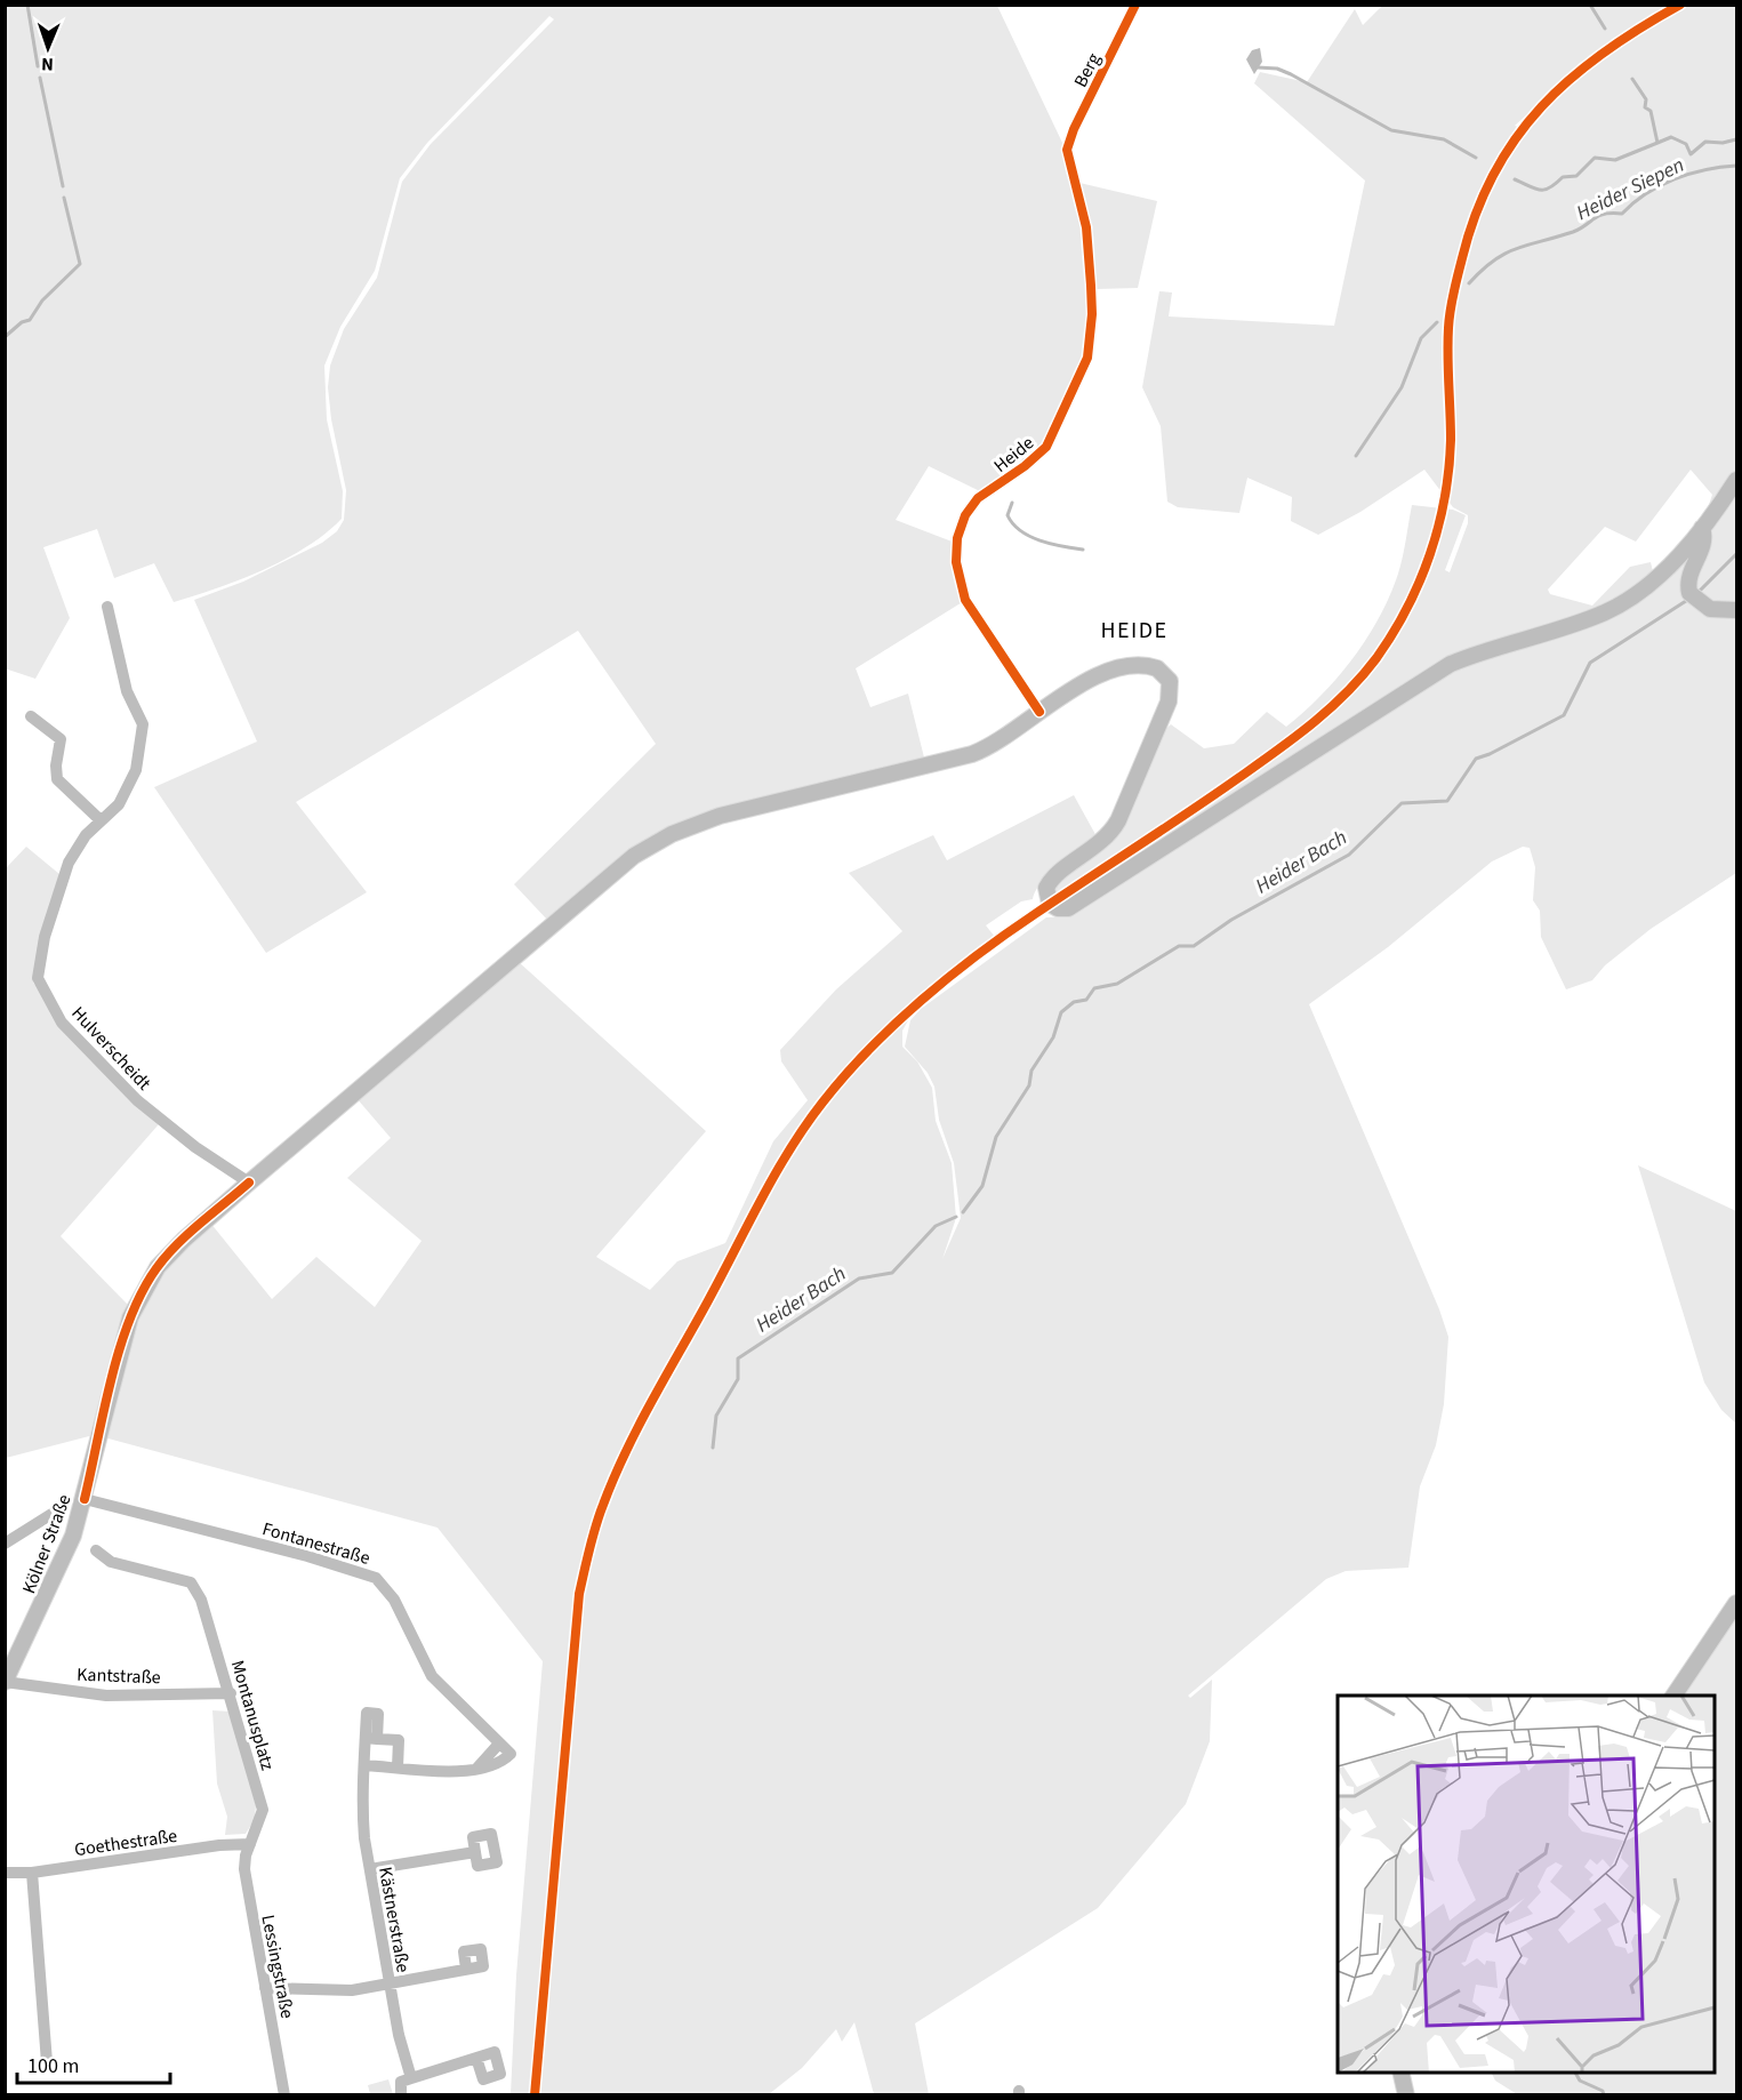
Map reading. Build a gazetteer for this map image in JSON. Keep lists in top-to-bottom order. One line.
{"streets":{"main road":["Kölner Straße"],"street":["Berg","Heide","Hulverscheidt","Fontanestraße","Kantstraße","Montanusplatz","Goethestraße","Kästnerstraße","Lessingstraße"]},"crossings":[["Berg","Heide"],["Heide","Kölner Straße"],["Hulverscheidt","Kölner Straße"],["Fontanestraße","Kölner Straße"],["Fontanestraße","Kästnerstraße"],["Kölner Straße","Kantstraße"],["Kantstraße","Montanusplatz"],["Montanusplatz","Goethestraße"],["Montanusplatz","Lessingstraße"],["Goethestraße","Lessingstraße"]],"districts":["HEIDE"],"water":["Heider Siepen","Heider Bach"],"scale_bar":"100 m","north":"bottom"}
